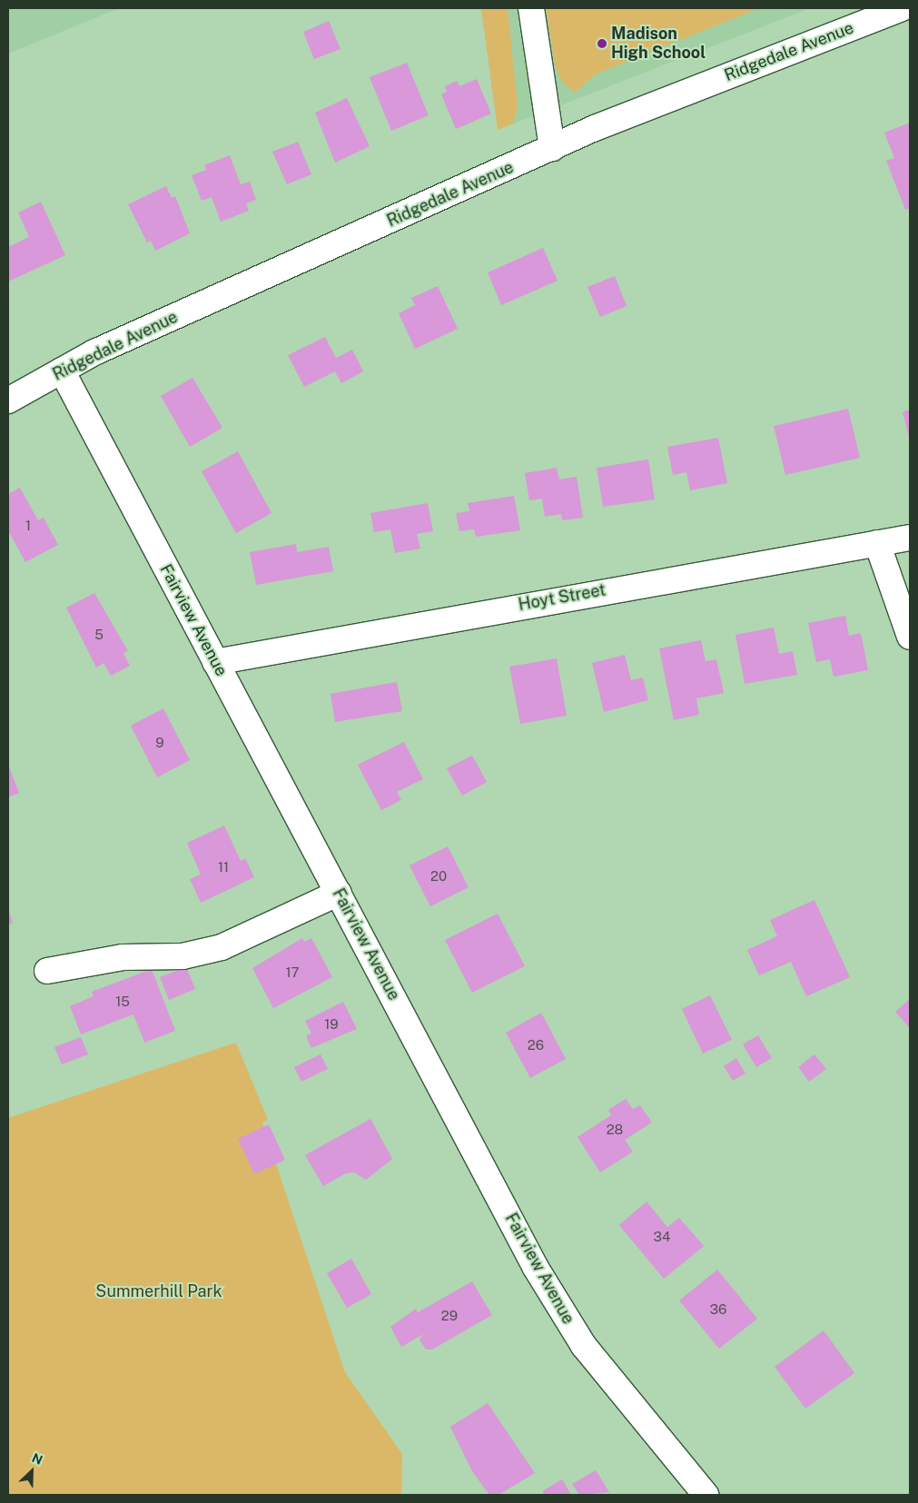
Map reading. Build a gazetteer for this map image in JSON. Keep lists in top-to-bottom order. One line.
{"streets":{"street":["Ridgedale Avenue","Hoyt Street","Fairview Avenue"]},"crossings":[["Ridgedale Avenue","Fairview Avenue"],["Hoyt Street","Fairview Avenue"]],"parks":["Summerhill Park"],"places":["Madison High School"],"house_numbers":["1","5","9","11","20","17","15","19","26","28","34","36","29"],"north":"top right"}
